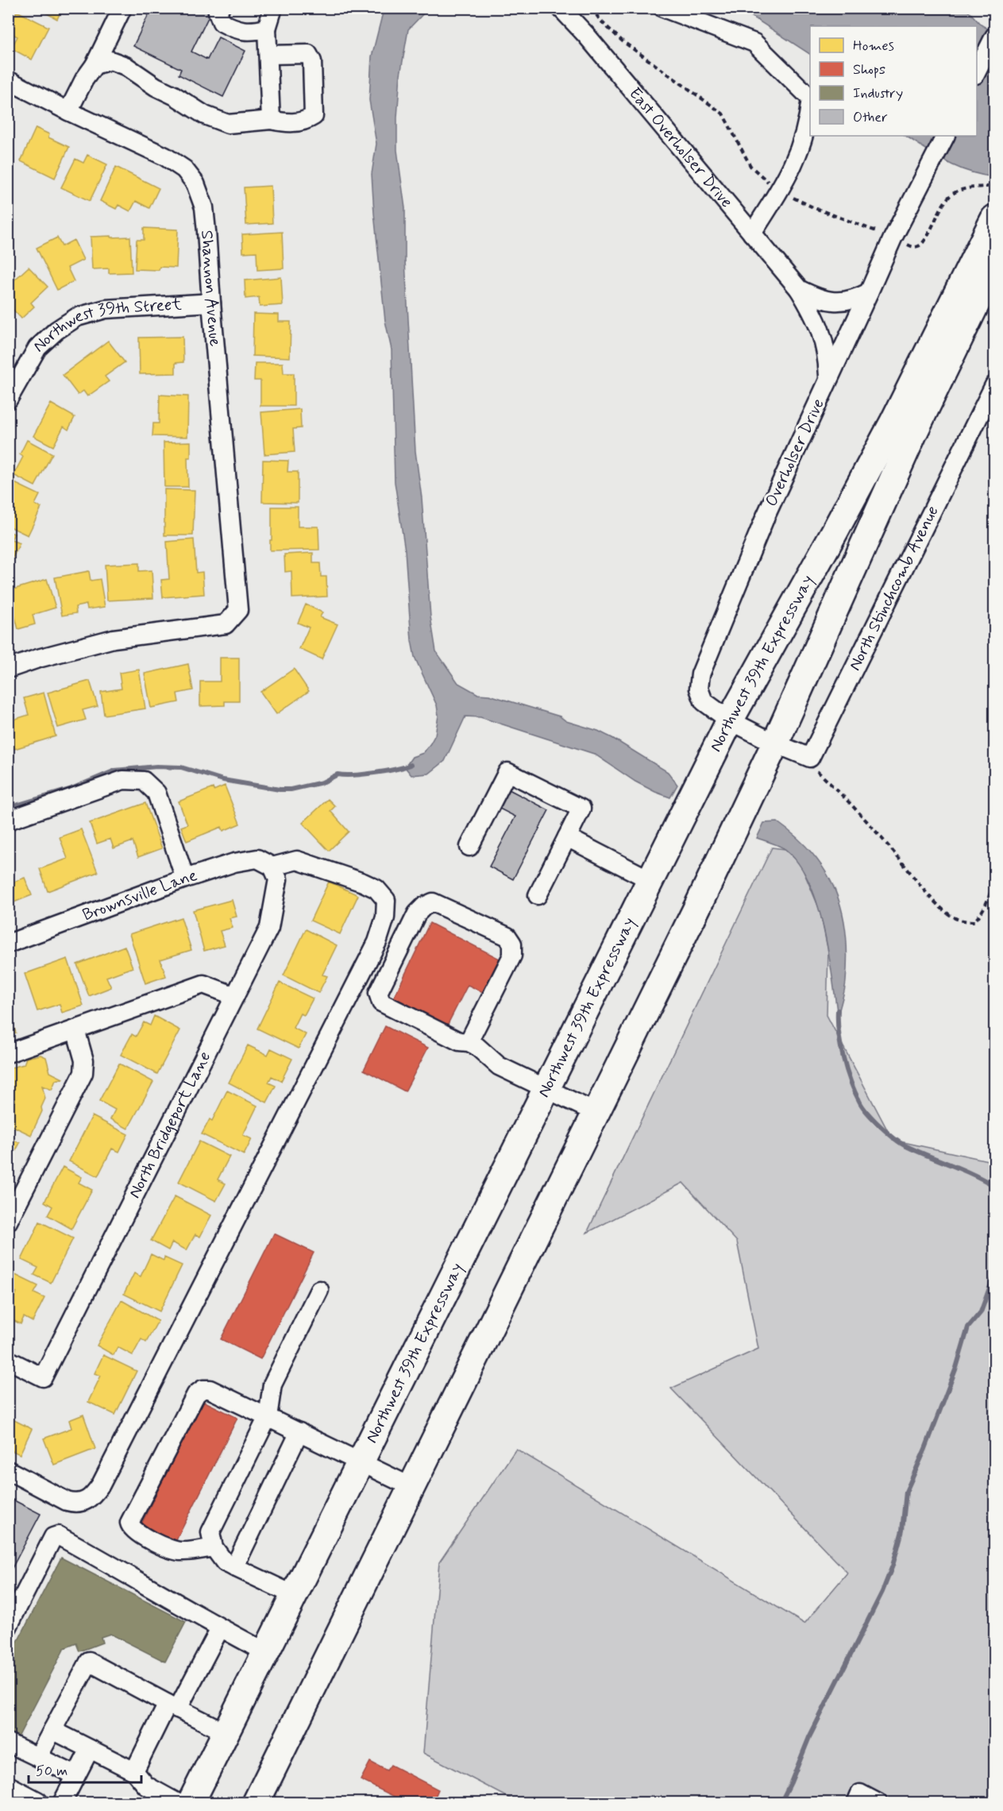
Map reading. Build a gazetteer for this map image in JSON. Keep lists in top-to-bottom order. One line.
{"streets":{"highway":["Northwest 39th Expressway"],"street":["East Overholser Drive","Shannon Avenue","Northwest 39th Street","Overholser Drive","North Stinchcomb Avenue","Brownsville Lane","North Bridgeport Lane"]},"crossings":[["East Overholser Drive","Overholser Drive"],["Shannon Avenue","Northwest 39th Street"],["Overholser Drive","Northwest 39th Expressway"],["Brownsville Lane","North Bridgeport Lane"]],"legend":["Homes","Shops","Industry","Other"],"scale_bar":"50 m"}
